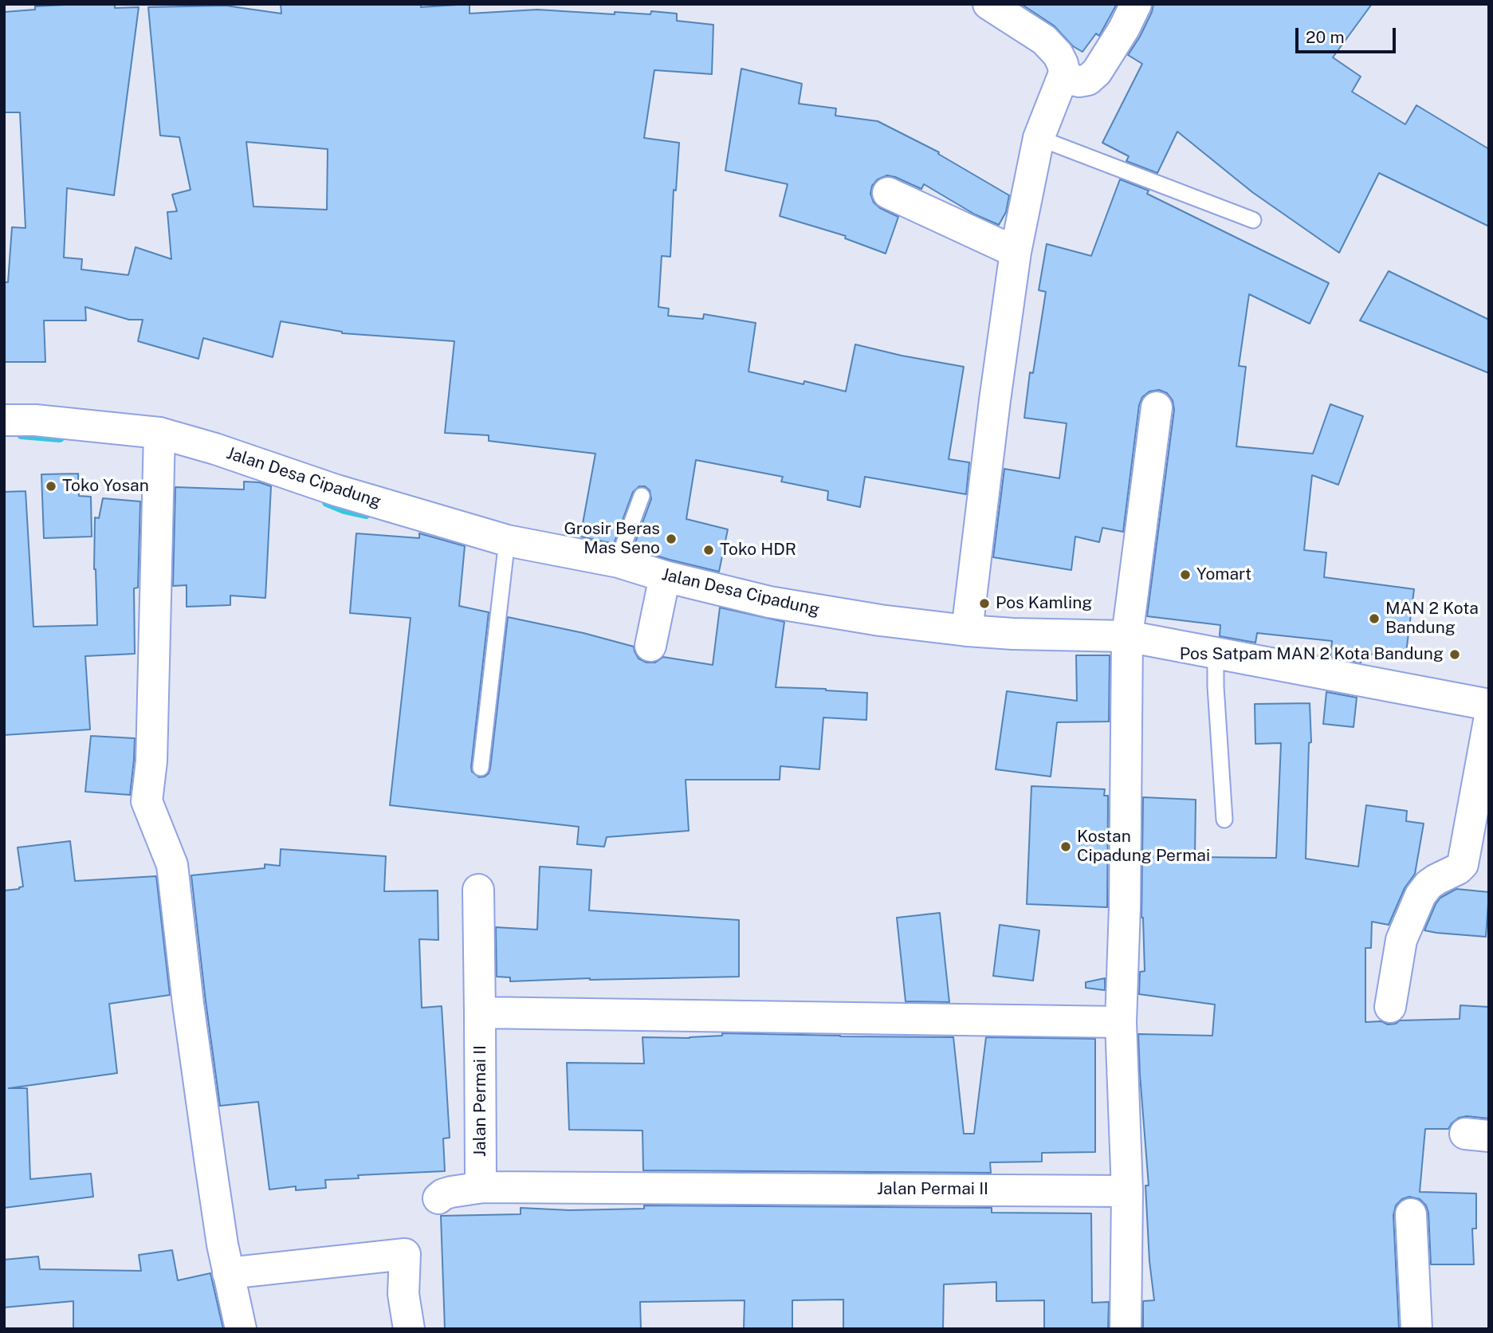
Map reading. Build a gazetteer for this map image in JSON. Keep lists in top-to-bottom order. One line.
{"streets":{"street":["Jalan Desa Cipadung","Jalan Permai II"]},"places":["Toko Yosan","Grosir Beras Mas Seno","Toko HDR","Yomart","Pos Kamling","MAN 2 Kota Bandung","Pos Satpam MAN 2 Kota Bandung","Kostan Cipadung Permai"],"scale_bar":"20 m"}
